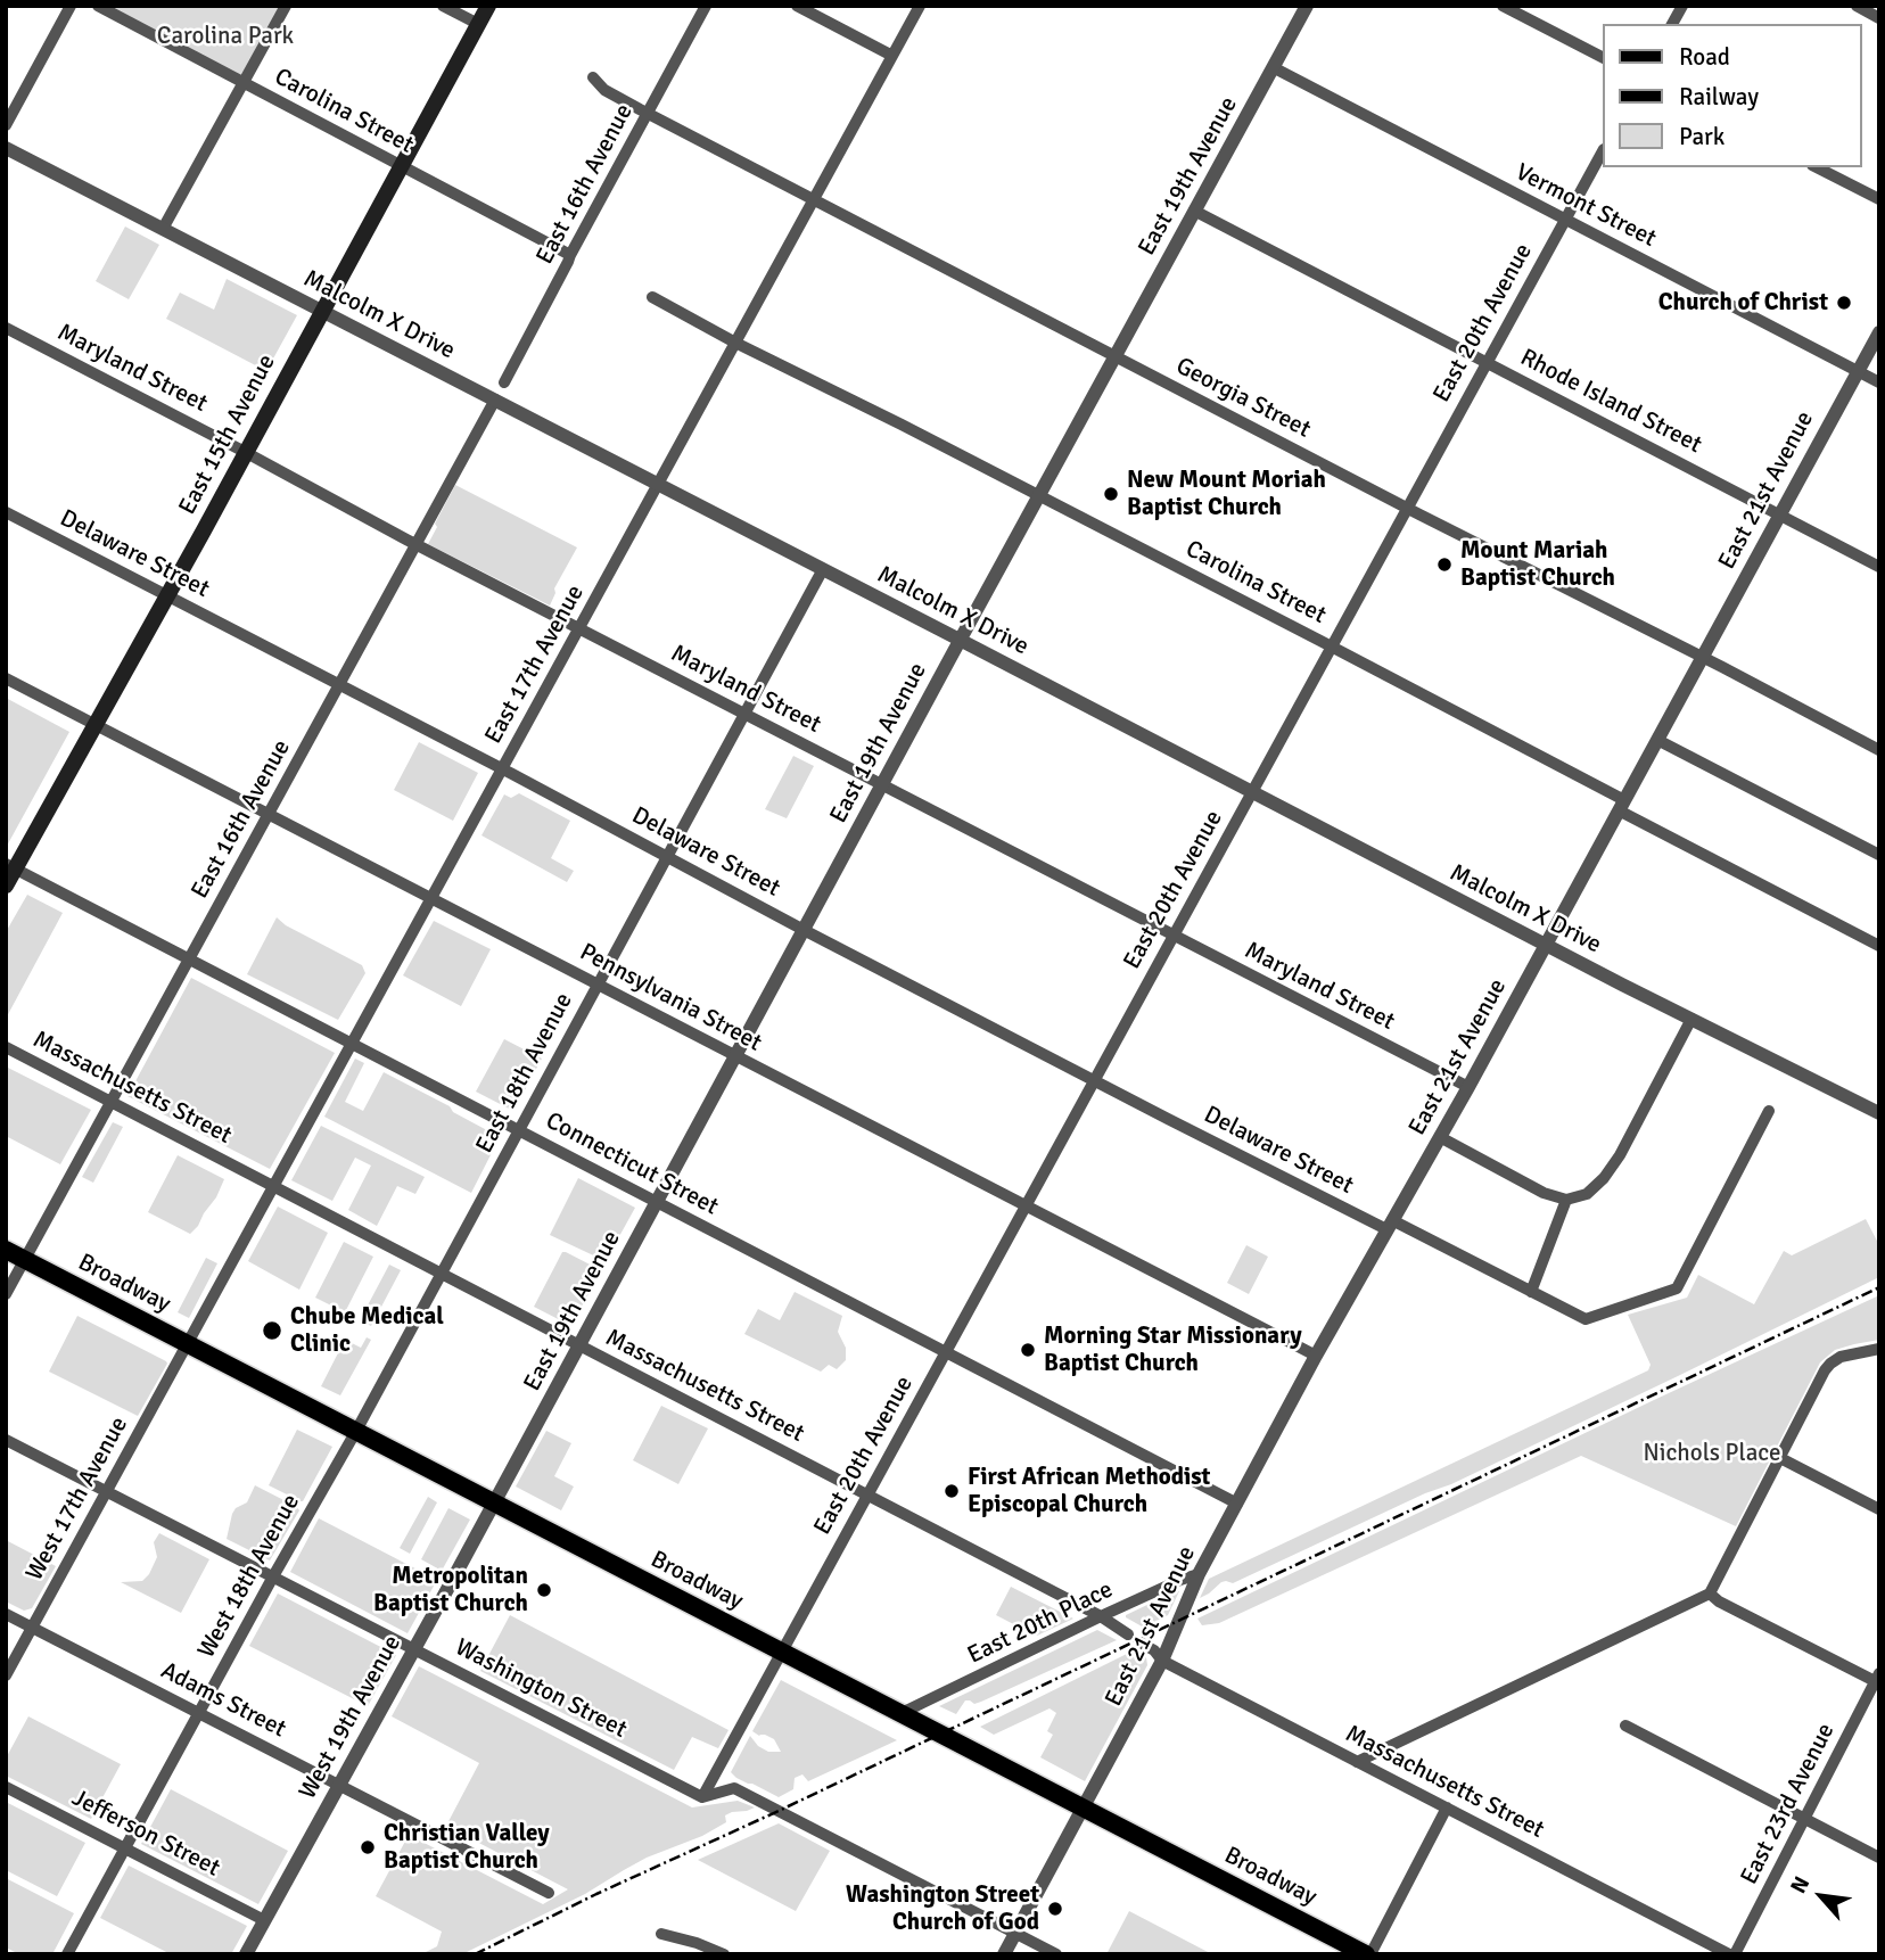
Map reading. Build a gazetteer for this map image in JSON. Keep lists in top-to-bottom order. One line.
{"streets":{"main road":["East 15th Avenue","Broadway"],"street":["Carolina Street","East 19th Avenue","East 16th Avenue","Vermont Street","Malcolm X Drive","East 20th Avenue","Maryland Street","Georgia Street","Rhode Island Street","East 21st Avenue","Delaware Street","East 17th Avenue","Pennsylvania Street","East 18th Avenue","Massachusetts Street","Connecticut Street","West 17th Avenue","West 18th Avenue","East 20th Place","Washington Street","Adams Street","West 19th Avenue","East 23rd Avenue","Jefferson Street"]},"crossings":[["Carolina Street","East 19th Avenue"],["Carolina Street","East 16th Avenue"],["Carolina Street","East 20th Avenue"],["Carolina Street","East 15th Avenue"],["Carolina Street","East 21st Avenue"],["Carolina Street","East 17th Avenue"],["East 19th Avenue","Vermont Street"],["East 19th Avenue","Malcolm X Drive"],["East 19th Avenue","Maryland Street"],["East 19th Avenue","Georgia Street"],["East 19th Avenue","Rhode Island Street"],["East 19th Avenue","Delaware Street"],["East 19th Avenue","Pennsylvania Street"],["East 19th Avenue","Massachusetts Street"],["East 19th Avenue","Connecticut Street"],["East 19th Avenue","Broadway"],["East 19th Avenue","West 19th Avenue"],["East 16th Avenue","Malcolm X Drive"],["East 16th Avenue","Maryland Street"],["East 16th Avenue","Georgia Street"],["East 16th Avenue","Delaware Street"],["East 16th Avenue","Pennsylvania Street"],["East 16th Avenue","Massachusetts Street"],["East 16th Avenue","Connecticut Street"],["East 16th Avenue","Broadway"],["Vermont Street","East 20th Avenue"],["Vermont Street","East 21st Avenue"],["Malcolm X Drive","East 20th Avenue"],["Malcolm X Drive","East 15th Avenue"],["Malcolm X Drive","East 21st Avenue"],["Malcolm X Drive","East 17th Avenue"],["Malcolm X Drive","East 18th Avenue"],["East 20th Avenue","Maryland Street"],["East 20th Avenue","Georgia Street"],["East 20th Avenue","Rhode Island Street"],["East 20th Avenue","Delaware Street"],["East 20th Avenue","Pennsylvania Street"],["East 20th Avenue","Massachusetts Street"],["East 20th Avenue","Connecticut Street"],["East 20th Avenue","Broadway"],["East 20th Avenue","Washington Street"],["Maryland Street","East 15th Avenue"],["Maryland Street","East 21st Avenue"],["Maryland Street","East 17th Avenue"],["Maryland Street","East 18th Avenue"],["Georgia Street","East 21st Avenue"],["Georgia Street","East 17th Avenue"],["Rhode Island Street","East 21st Avenue"],["East 15th Avenue","Delaware Street"],["East 15th Avenue","Pennsylvania Street"],["East 15th Avenue","Connecticut Street"],["East 21st Avenue","Delaware Street"],["East 21st Avenue","Pennsylvania Street"],["East 21st Avenue","Massachusetts Street"],["East 21st Avenue","Connecticut Street"],["East 21st Avenue","Broadway"],["East 21st Avenue","East 20th Place"],["Delaware Street","East 17th Avenue"],["Delaware Street","East 18th Avenue"],["East 17th Avenue","Pennsylvania Street"],["East 17th Avenue","Massachusetts Street"],["East 17th Avenue","Connecticut Street"],["East 17th Avenue","Broadway"],["East 17th Avenue","West 17th Avenue"],["Pennsylvania Street","East 18th Avenue"],["East 18th Avenue","Massachusetts Street"],["East 18th Avenue","Connecticut Street"],["East 18th Avenue","Broadway"],["East 18th Avenue","West 18th Avenue"],["Massachusetts Street","East 20th Place"],["Massachusetts Street","East 23rd Avenue"],["Broadway","West 17th Avenue"],["Broadway","West 18th Avenue"],["Broadway","East 20th Place"],["Broadway","West 19th Avenue"],["West 17th Avenue","Washington Street"],["West 17th Avenue","Adams Street"],["West 18th Avenue","Washington Street"],["West 18th Avenue","Adams Street"],["West 18th Avenue","Jefferson Street"],["Washington Street","West 19th Avenue"],["Adams Street","West 19th Avenue"],["West 19th Avenue","Jefferson Street"]],"parks":["Carolina Park","Nichols Place"],"places":["Church of Christ","New Mount Moriah Baptist Church","Mount Mariah Baptist Church","Chube Medical Clinic","Morning Star Missionary Baptist Church","First African Methodist Episcopal Church","Metropolitan Baptist Church","Christian Valley Baptist Church","Washington Street Church of God"],"legend":["Road","Railway","Park"],"north":"top left"}
